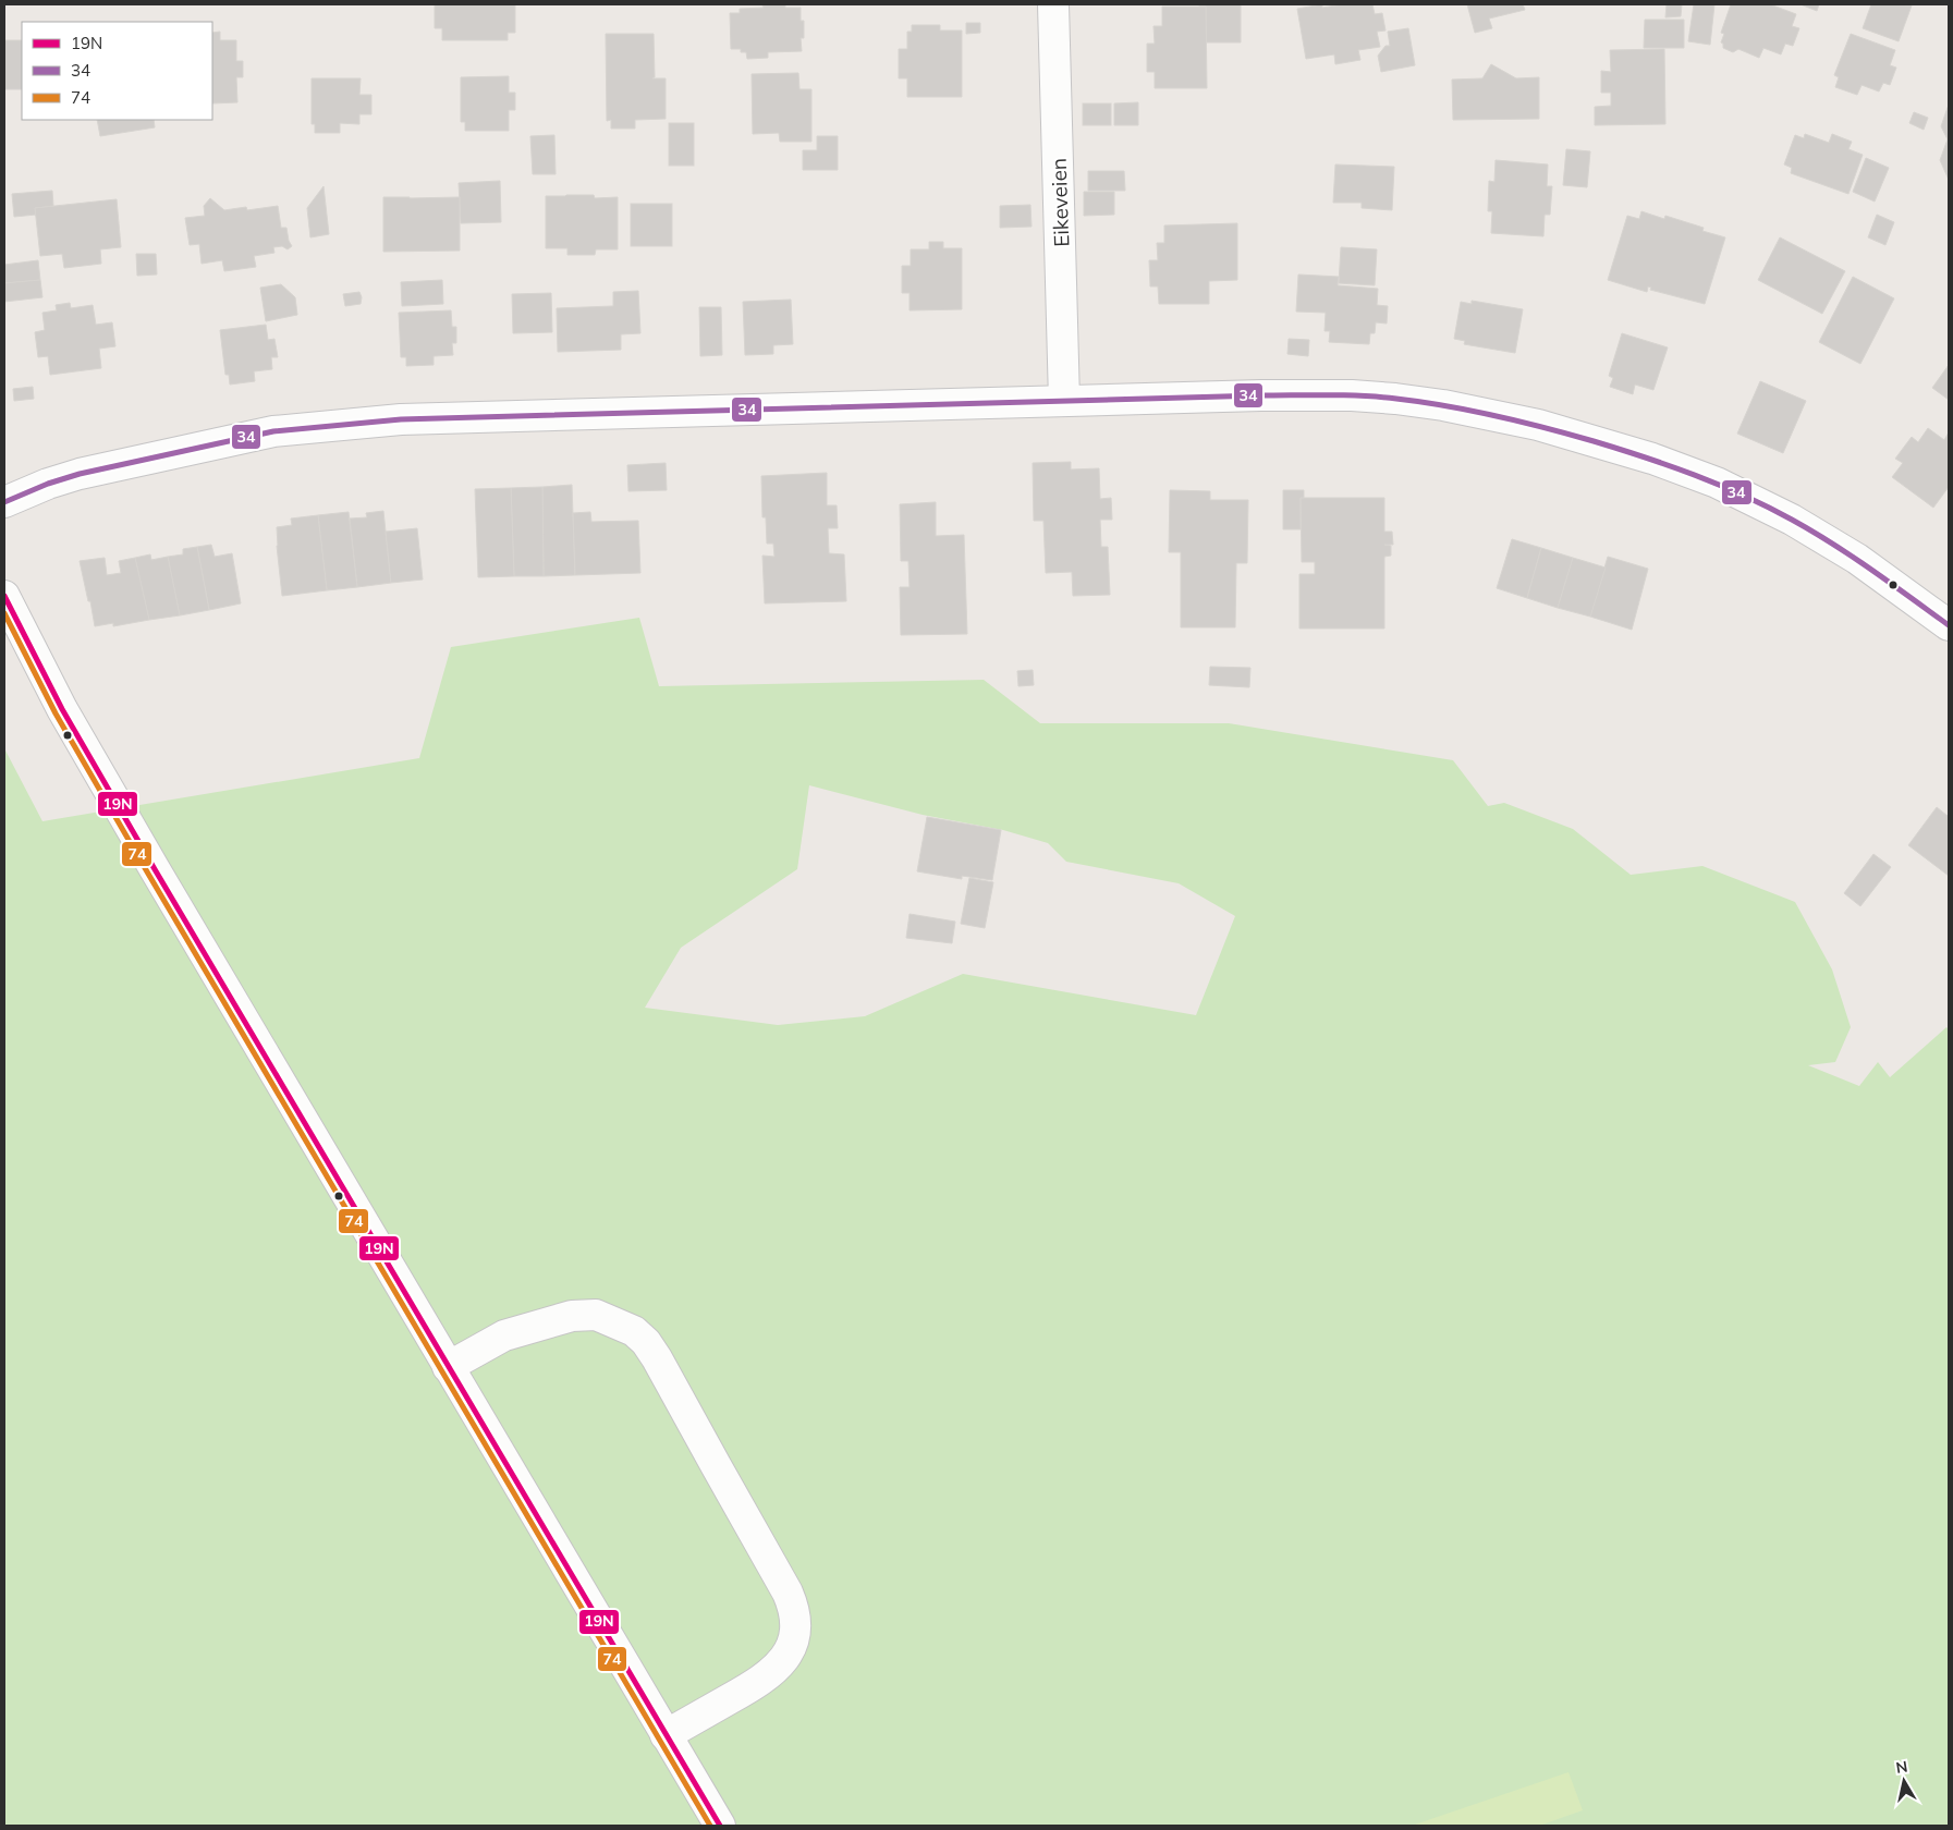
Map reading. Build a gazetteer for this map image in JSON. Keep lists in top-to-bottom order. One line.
{"streets":{"street":["Eikeveien"]},"lines":["transit line 34","transit line 19N","transit line 74"],"legend":["19N","34","74"],"north":"top"}
